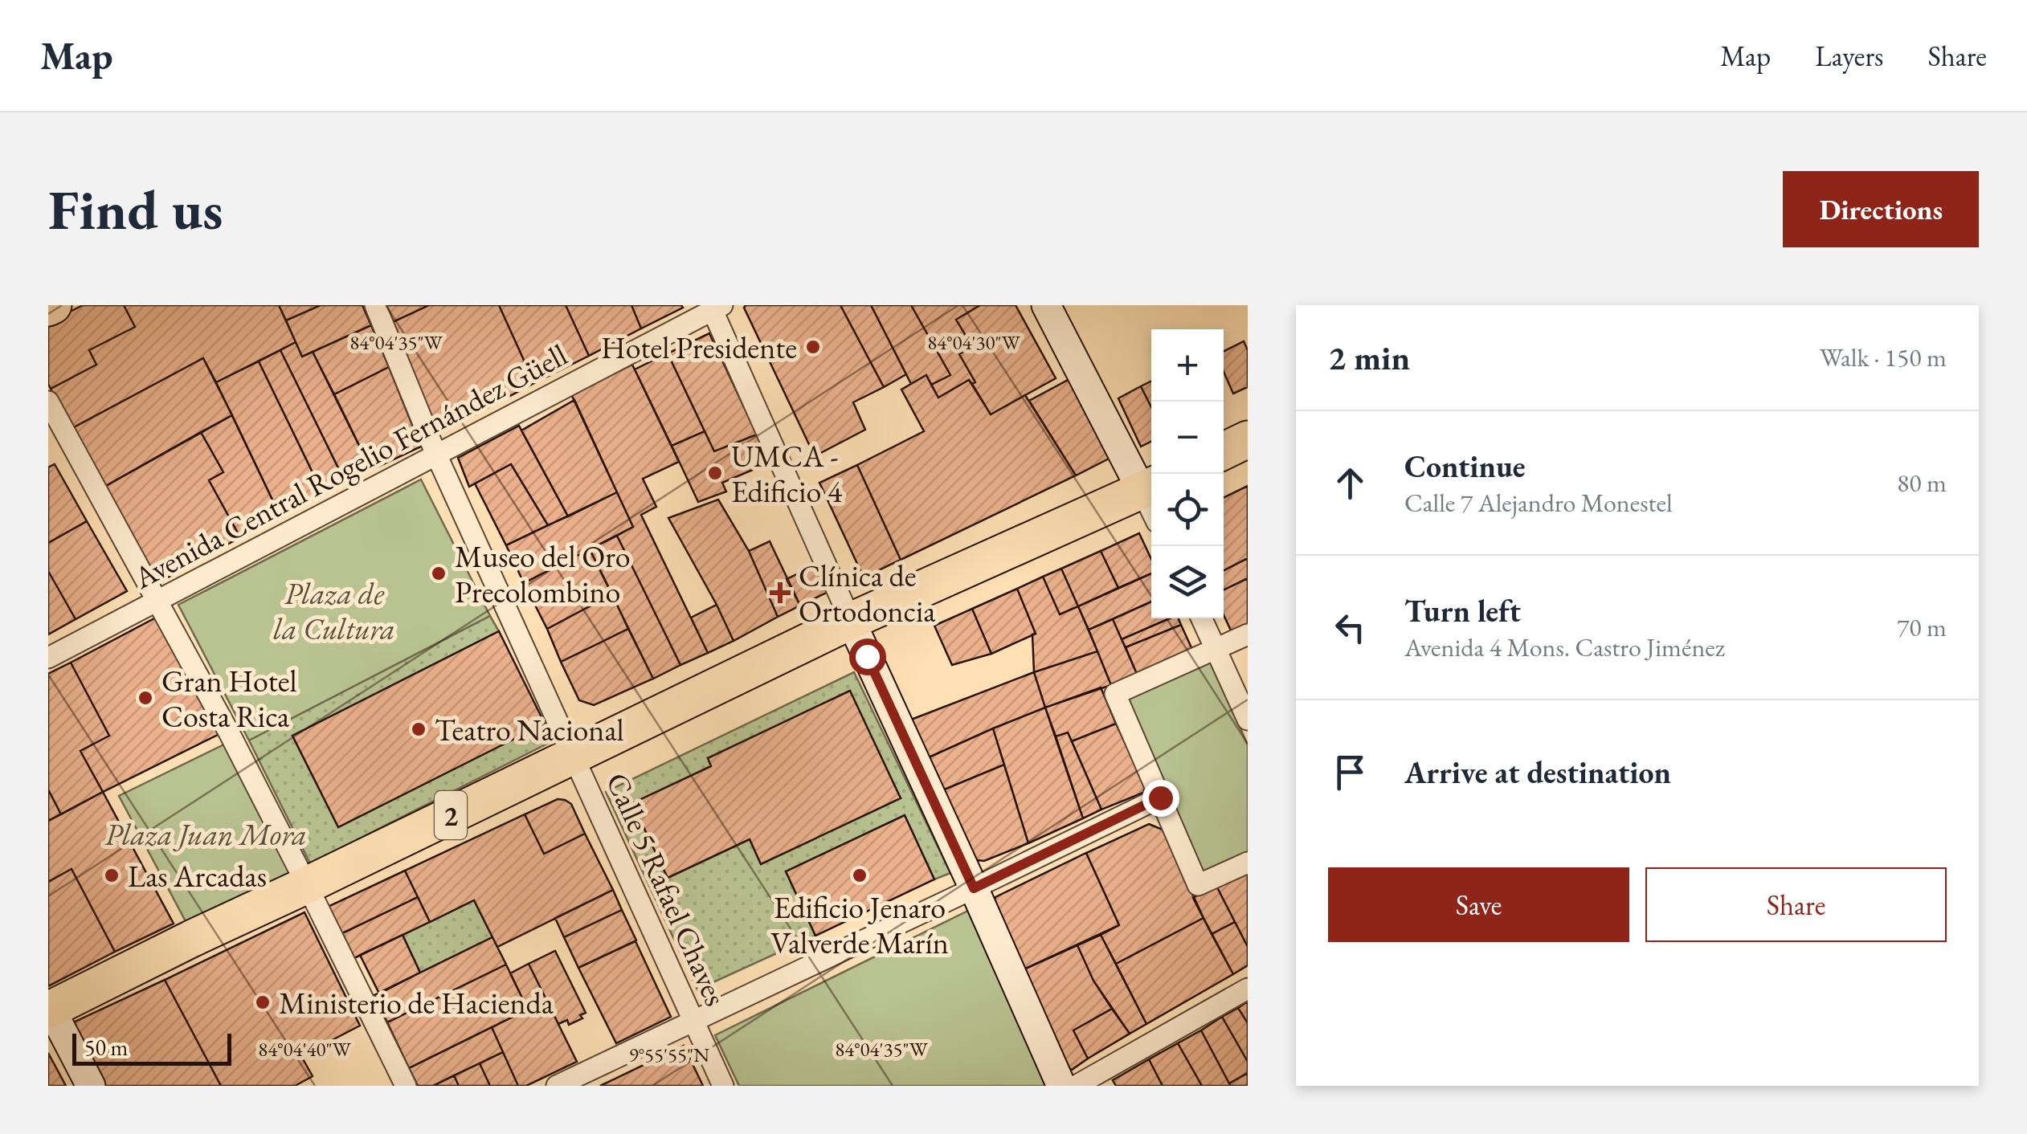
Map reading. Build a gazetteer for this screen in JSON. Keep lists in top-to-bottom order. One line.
{"streets":{"highway":["2"],"street":["Avenida Central Rogelio Fernández Güell","Calle 5 Rafael Chaves"]},"crossings":[["Avenida Central Rogelio Fernández Güell","Calle 5 Rafael Chaves"],["2","Calle 5 Rafael Chaves"]],"parks":["Plaza de la Cultura","Plaza Juan Mora"],"places":{"other":["Hotel Presidente","UMCA - Edificio 4","Museo del Oro Precolombino","Gran Hotel Costa Rica","Teatro Nacional","Las Arcadas","Edificio Jenaro Valverde Marín","Ministerio de Hacienda"],"health":["Clínica de Ortodoncia"]},"scale_bar":"50 m","page":{"header":"Map","nav":["Map","Layers","Share"],"buttons":["Directions",["Save","Share"]],"title":"Find us","heading":["2 min","Walk · 150 m"],"map_buttons":["+","−"],"list":[["Continue","Calle 7 Alejandro Monestel","80 m"],["Turn left","Avenida 4 Mons. Castro Jiménez","70 m"],"Arrive at destination"],"scale":"50 m"},"coordinates":["84°04'35\"W","84°04'30\"W","84°04'40\"W","9°55'55\"N"]}
